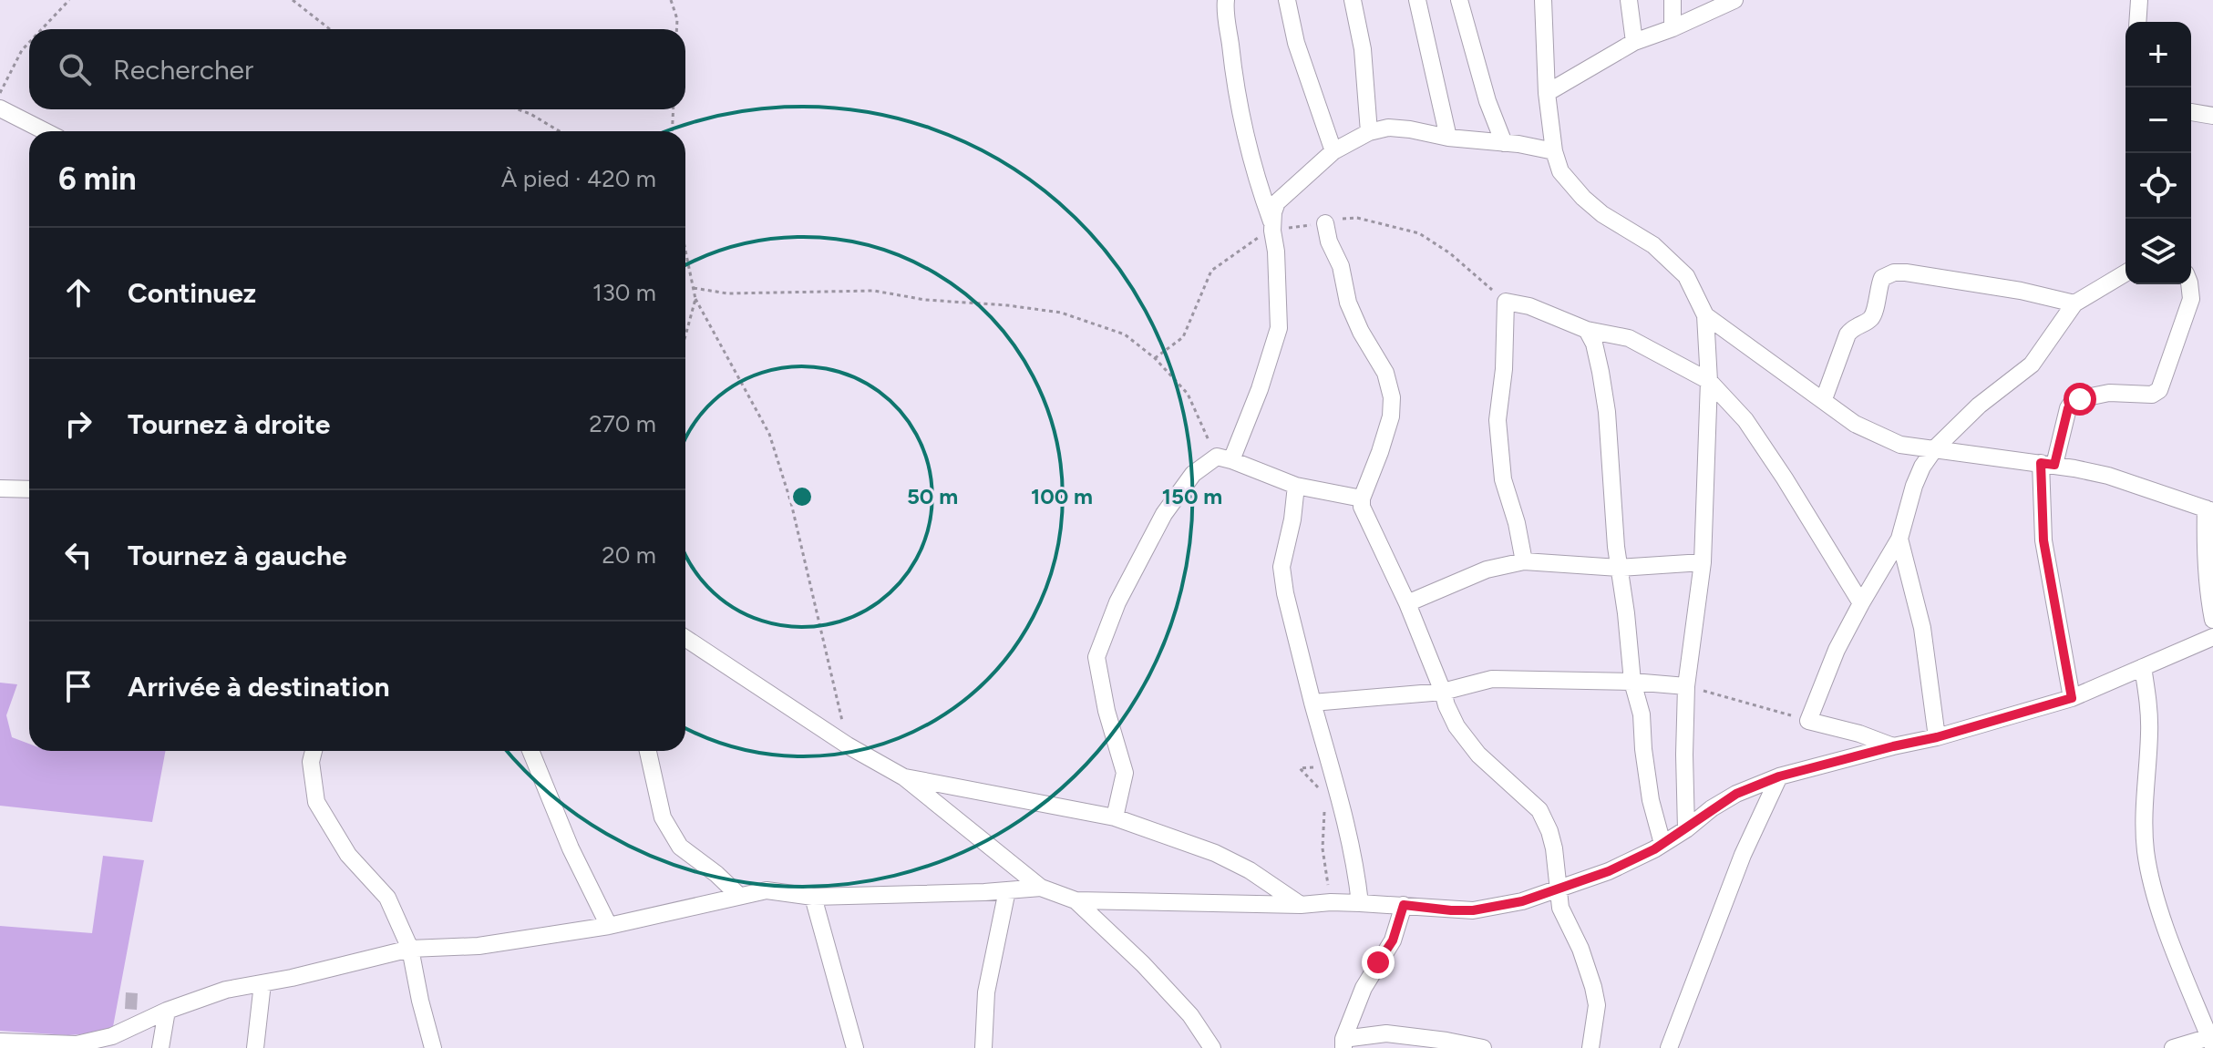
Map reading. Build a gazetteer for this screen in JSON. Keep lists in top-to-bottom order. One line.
{"page":{"map_buttons":["+","−"],"search":"Rechercher","heading":["6 min","À pied · 420 m"],"list":[["Continuez","130 m"],["Tournez à droite","270 m"],["Tournez à gauche","20 m"],"Arrivée à destination"]},"rings":["50 m","100 m","150 m"]}
